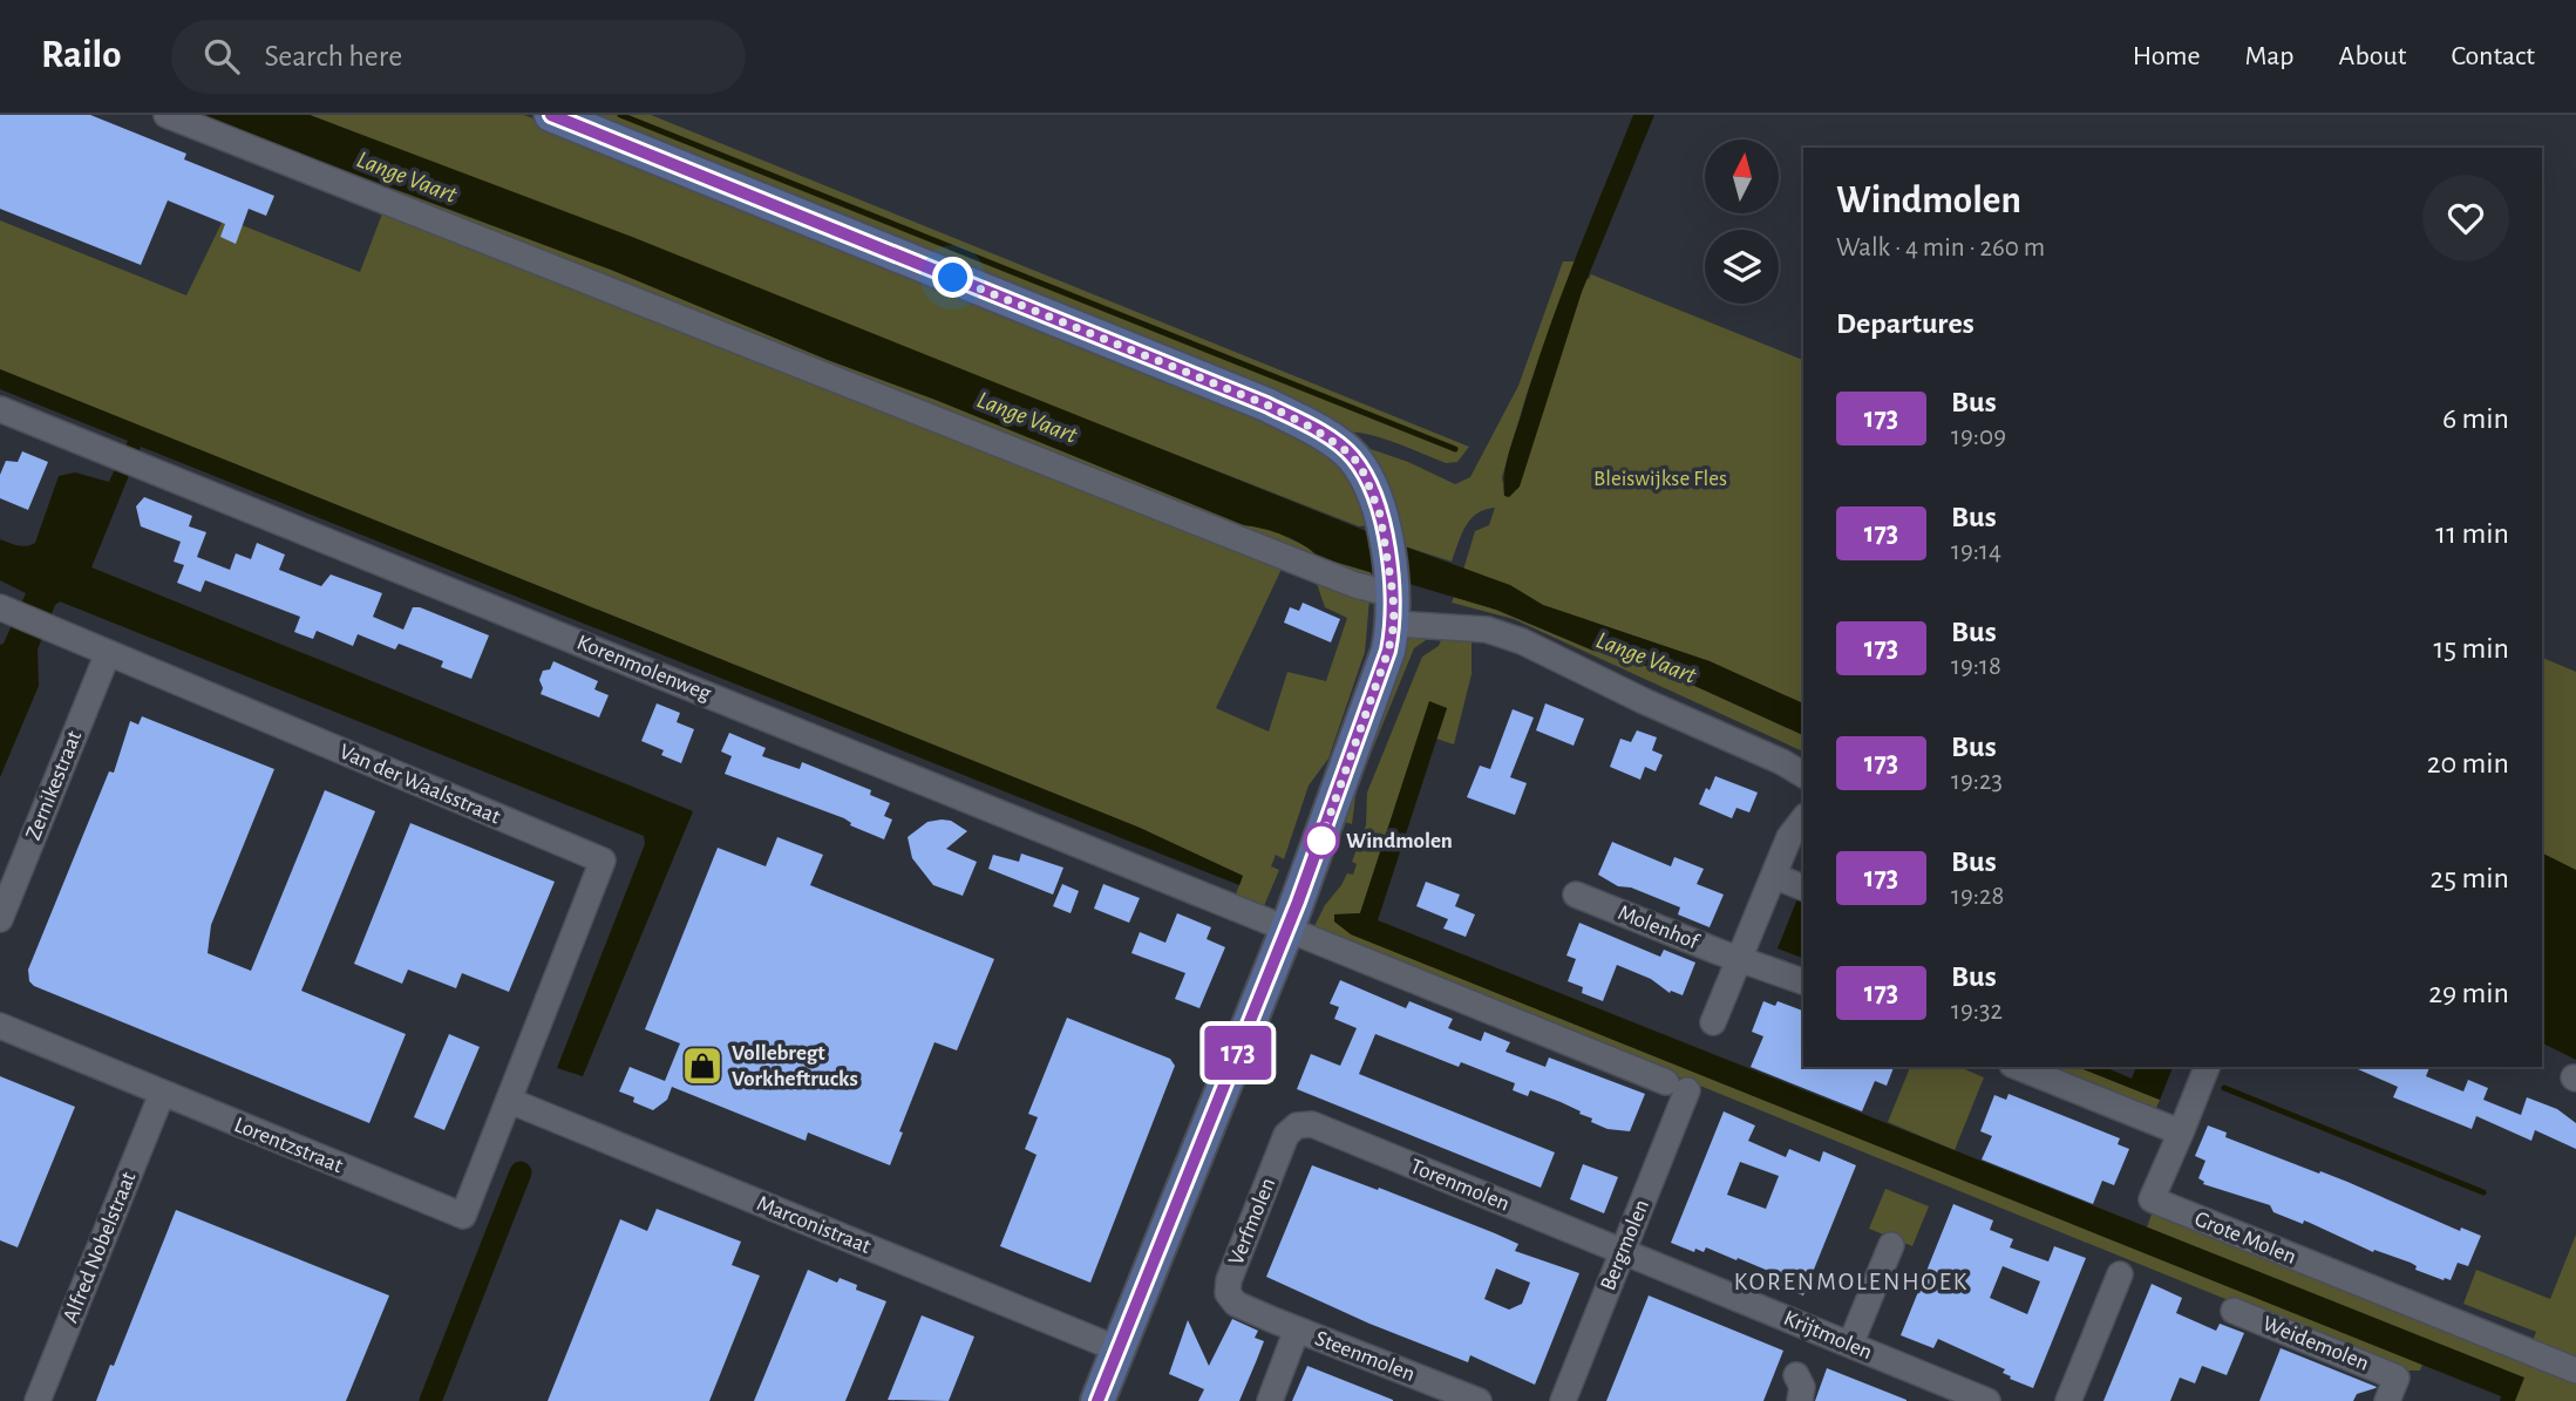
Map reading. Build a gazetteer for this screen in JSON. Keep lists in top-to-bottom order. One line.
{"streets":{"street":["Korenmolenweg","Van der Waalsstraat","Zernikestraat","Molenhof","Lorentzstraat","Torenmolen","Verfmolen","Marconistraat","Grote Molen","Bergmolen","Alfred Nobelstraat","Krijtmolen","Weidemolen","Steenmolen"]},"crossings":[["Korenmolenweg","Bergmolen"],["Van der Waalsstraat","Zernikestraat"],["Van der Waalsstraat","Lorentzstraat"],["Van der Waalsstraat","Marconistraat"],["Lorentzstraat","Marconistraat"],["Lorentzstraat","Alfred Nobelstraat"],["Torenmolen","Verfmolen"],["Torenmolen","Bergmolen"],["Torenmolen","Krijtmolen"],["Verfmolen","Steenmolen"],["Bergmolen","Krijtmolen"]],"districts":["KORENMOLENHOEK"],"water":["Lange Vaart"],"parks":["Bleiswijkse Fles"],"places":{"other":["Windmolen"],"shop":["Vollebregt Vorkheftrucks"]},"lines":["bus line 173"],"north":"top","page":{"header":"Railo","search":"Search here","nav":["Home","Map","About","Contact"],"on_map":"173","heading":[["Windmolen","Walk · 4 min · 260 m"],"Departures"],"list":[{"mark":"173","name":"Bus","note":"19:09","value":"6 min"},{"mark":"173","name":"Bus","note":"19:14","value":"11 min"},{"mark":"173","name":"Bus","note":"19:18","value":"15 min"},{"mark":"173","name":"Bus","note":"19:23","value":"20 min"},{"mark":"173","name":"Bus","note":"19:28","value":"25 min"},{"mark":"173","name":"Bus","note":"19:32","value":"29 min"}]}}
